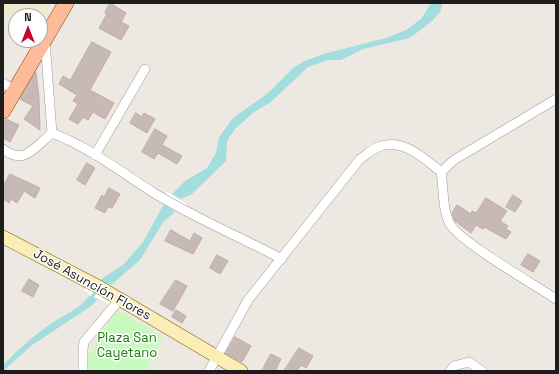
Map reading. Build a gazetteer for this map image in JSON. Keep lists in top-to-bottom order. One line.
{"streets":{"street":["José Asunción Flores"]},"parks":["Plaza San Cayetano"],"north":"top"}
